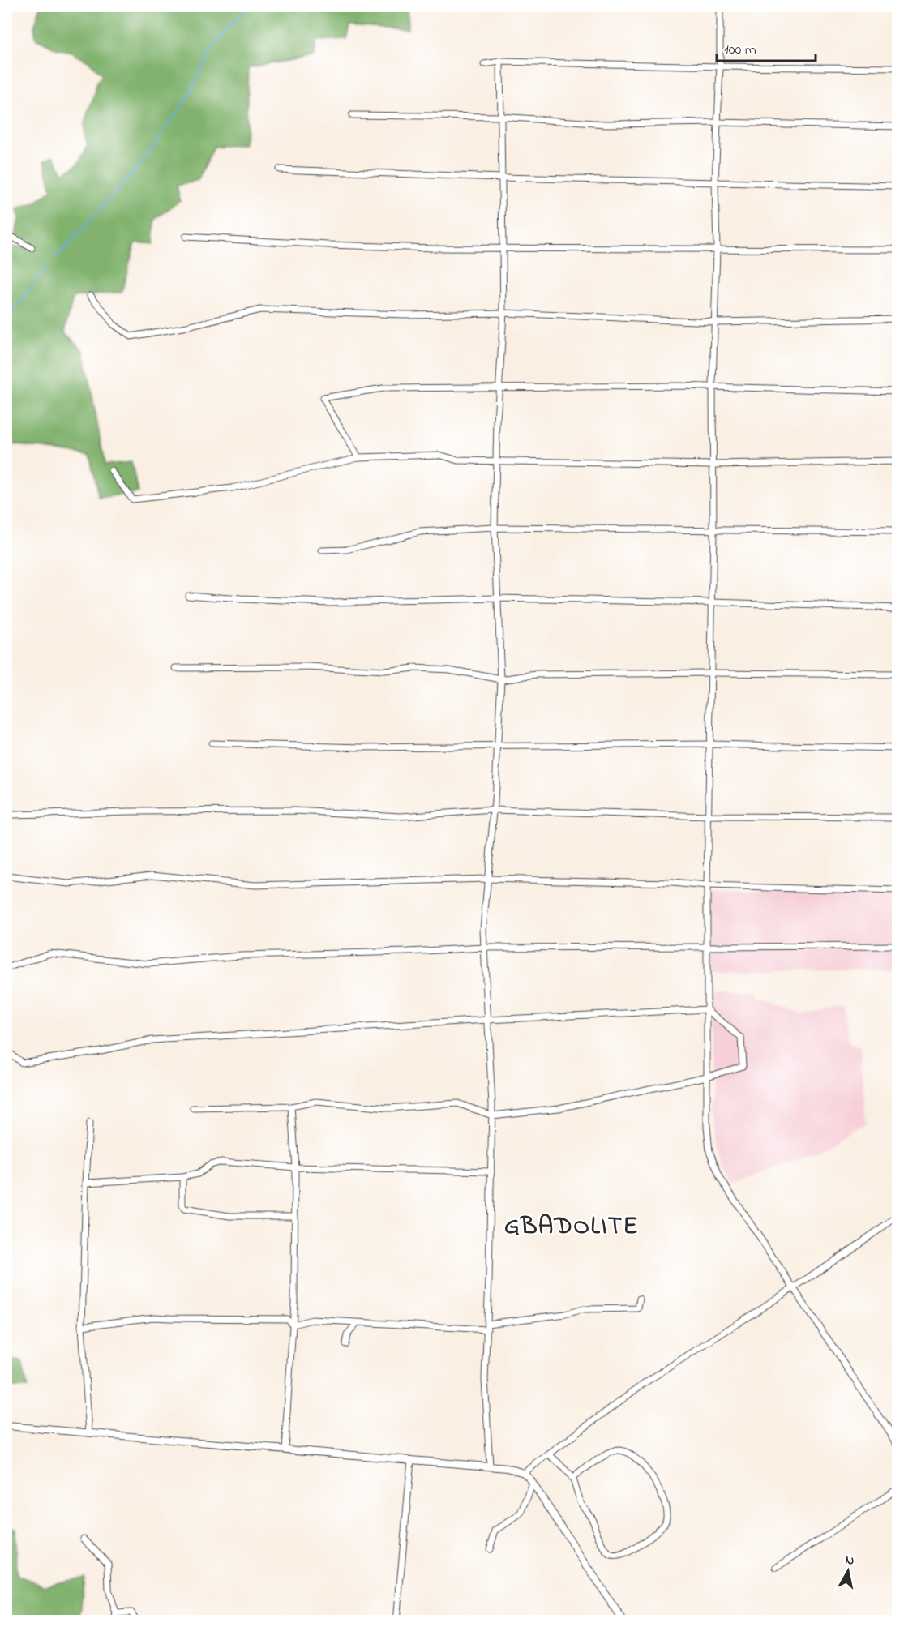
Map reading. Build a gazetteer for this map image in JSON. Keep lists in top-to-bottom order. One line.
{"districts":["GBADOLITE"],"scale_bar":"100 m","north":"top"}
